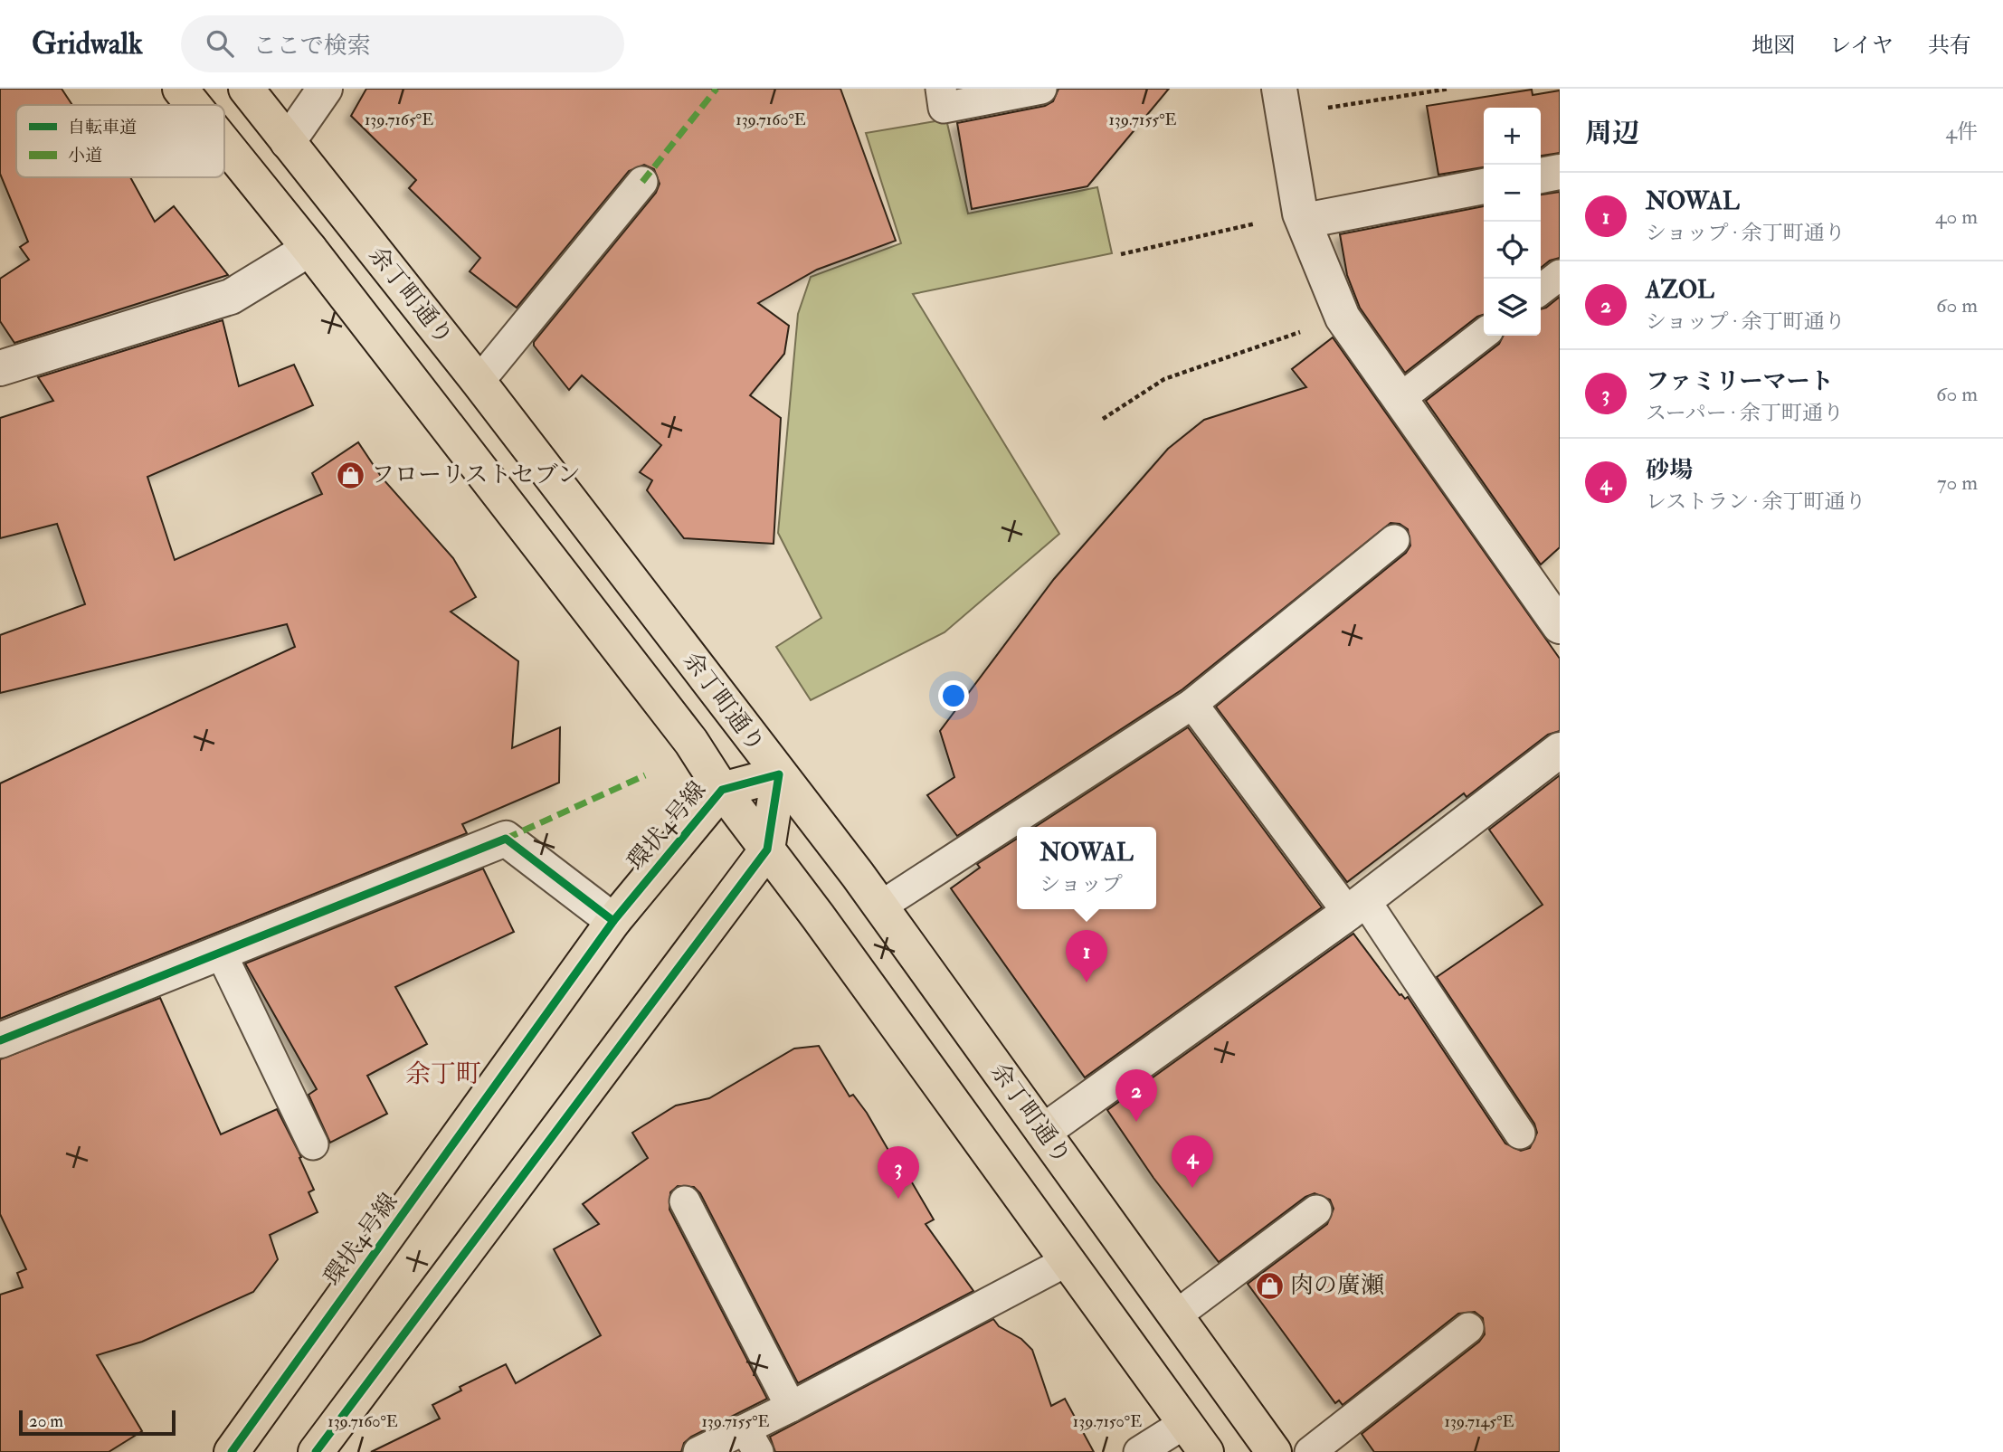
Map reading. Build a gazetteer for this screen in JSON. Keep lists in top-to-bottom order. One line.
{"streets":{"main road":["余丁町通り","環状4号線"]},"crossings":[["余丁町通り","環状4号線"]],"districts":["余丁町"],"places":{"shop":["フローリストセブン","肉の廣瀬"]},"legend":["自転車道","小道"],"scale_bar":"20 m","page":{"header":"Gridwalk","search":"ここで検索","nav":["地図","レイヤ","共有"],"heading":["周辺","4件"],"map_buttons":["+","−"],"list":[{"mark":"1","name":"NOWAL","note":"ショップ · 余丁町通り","value":"40 m"},{"mark":"2","name":"AZOL","note":"ショップ · 余丁町通り","value":"60 m"},{"mark":"3","name":"ファミリーマート","note":"スーパー · 余丁町通り","value":"60 m"},{"mark":"4","name":"砂場","note":"レストラン · 余丁町通り","value":"70 m"}],"popup":["NOWAL","ショップ"],"pins":["1","2","4","3"],"scale":"20 m"},"coordinates":["139.7165°E","139.7160°E","139.7155°E","139.7150°E","139.7145°E"]}
